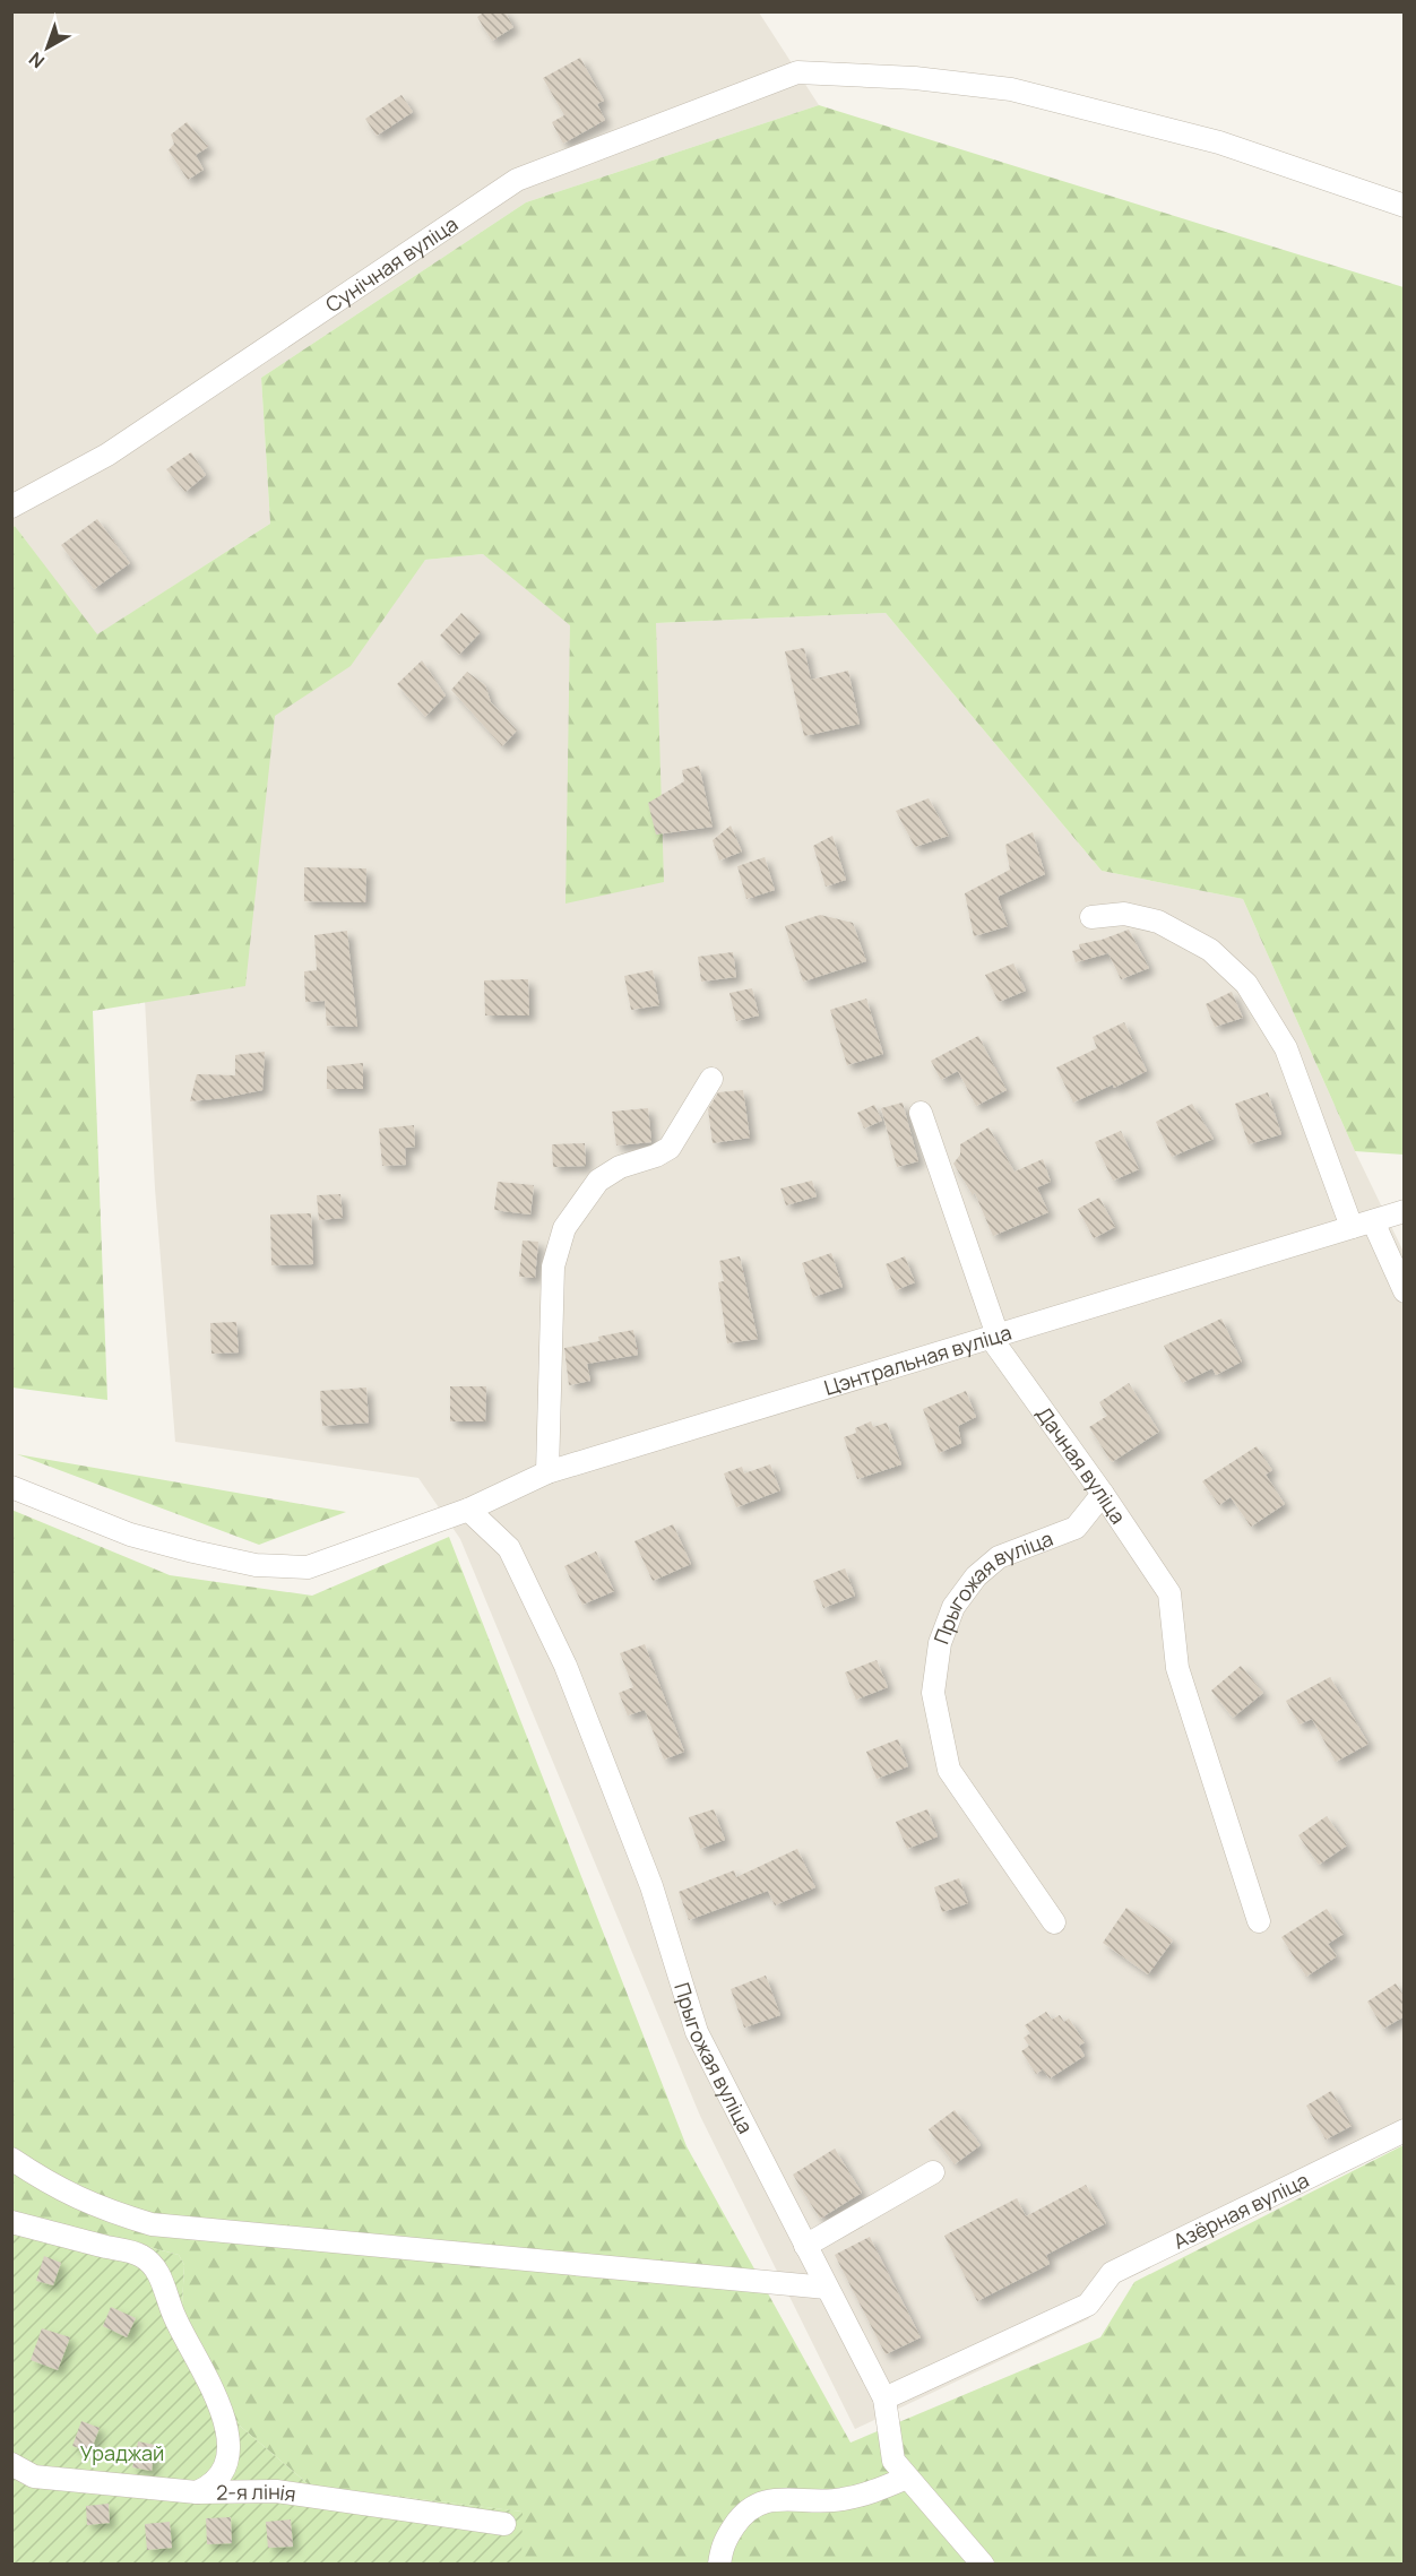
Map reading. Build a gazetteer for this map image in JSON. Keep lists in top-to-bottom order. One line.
{"streets":{"street":["Сунічная вуліца","Цэнтральная вуліца","Дачная вуліца","Прыгожая вуліца","Азёрная вуліца","2-я лінія"]},"crossings":[["Цэнтральная вуліца","Дачная вуліца"],["Цэнтральная вуліца","Прыгожая вуліца"],["Дачная вуліца","Прыгожая вуліца"],["Прыгожая вуліца","Азёрная вуліца"]],"parks":["Ураджай"],"north":"bottom left"}
